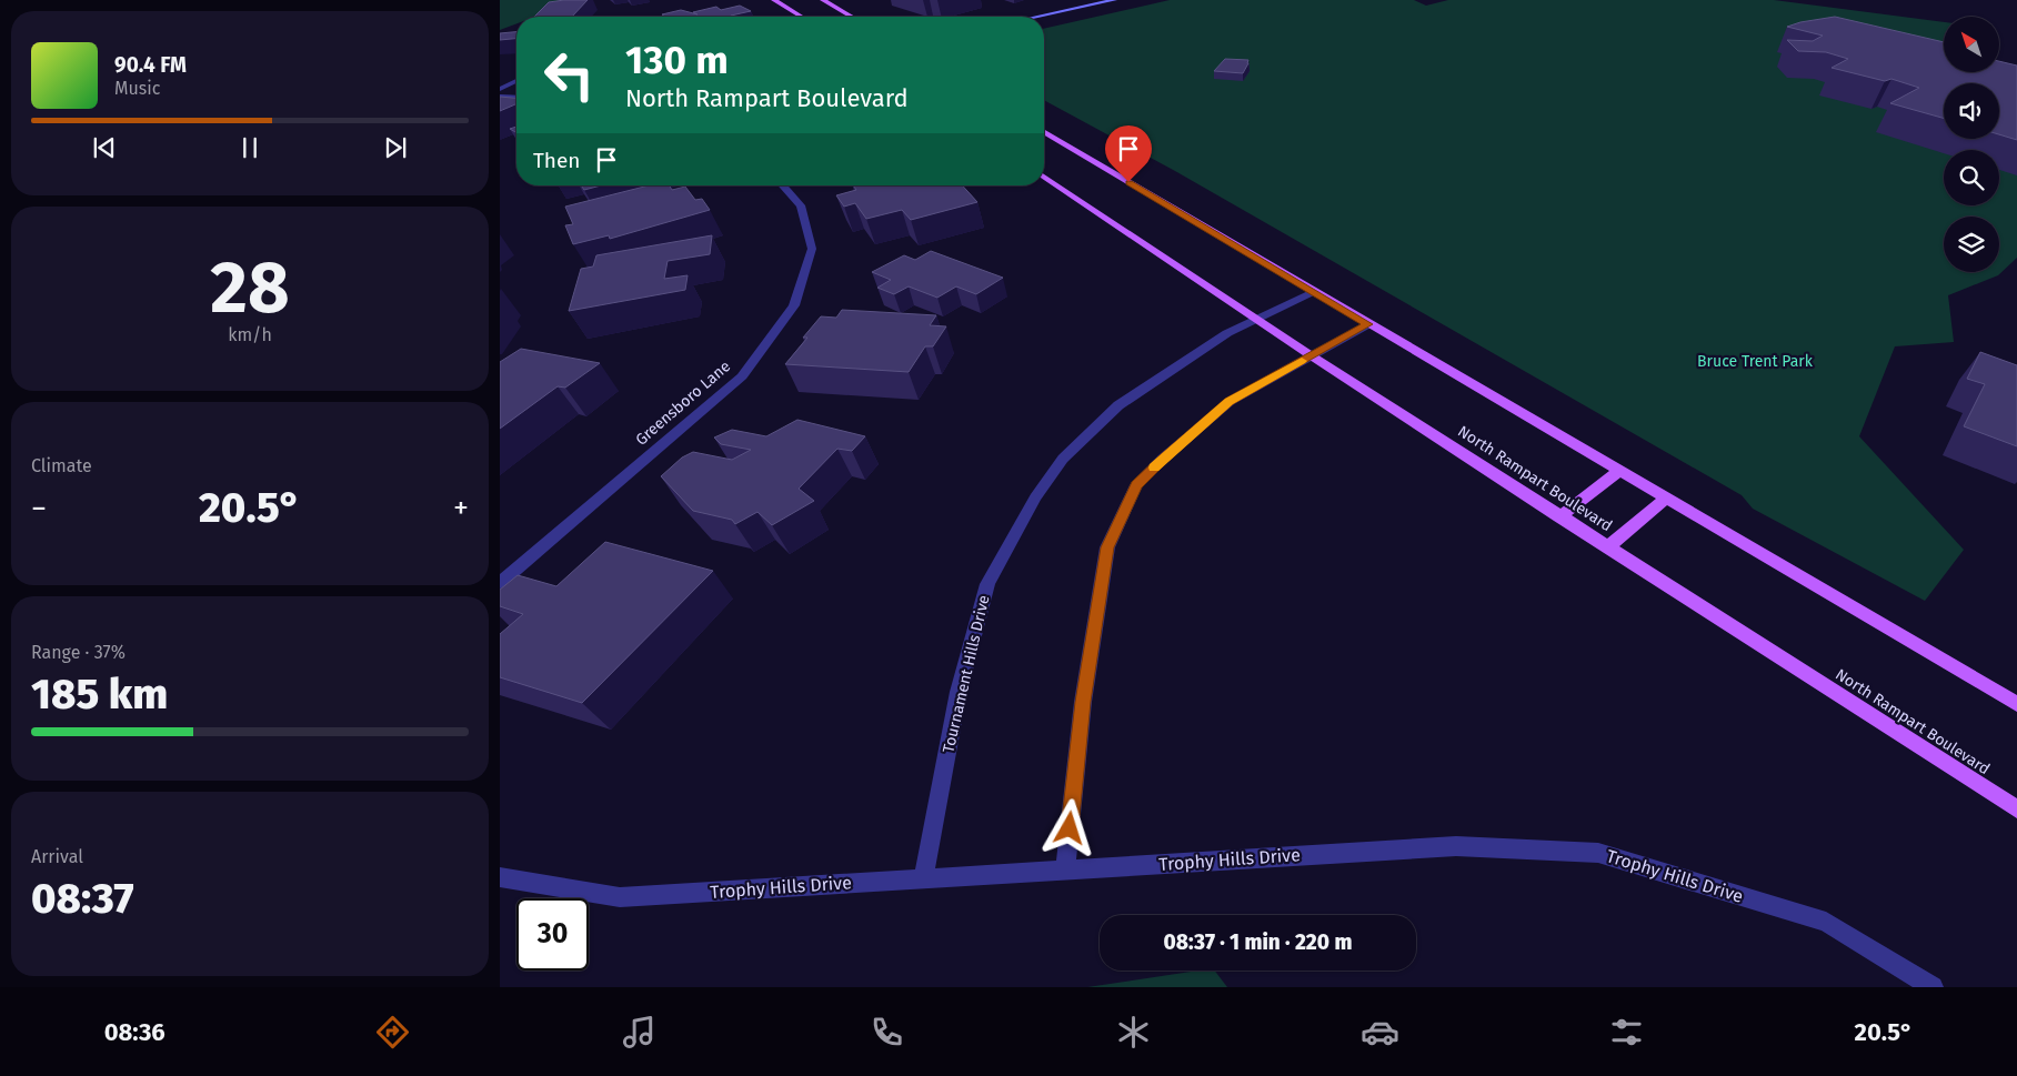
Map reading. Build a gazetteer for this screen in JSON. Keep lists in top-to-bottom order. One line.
{"streets":{"main road":["North Rampart Boulevard"],"street":["Greensboro Lane","Tournament Hills Drive","Trophy Hills Drive"]},"crossings":[["North Rampart Boulevard","Tournament Hills Drive"],["Tournament Hills Drive","Trophy Hills Drive"]],"parks":["Bruce Trent Park"],"north":"top left","page":{"turn":["130 m","North Rampart Boulevard"],"song":["90.4 FM","Music"],"then":"Then","tile":[["28","km/h"],"Climate",["Range · 37%","185 km"],["Arrival","08:37"]],"heat":["−","20.5°","+"],"limit":"30","trip":"08:37 · 1 min · 220 m","tabs":["08:36","20.5°"]}}
